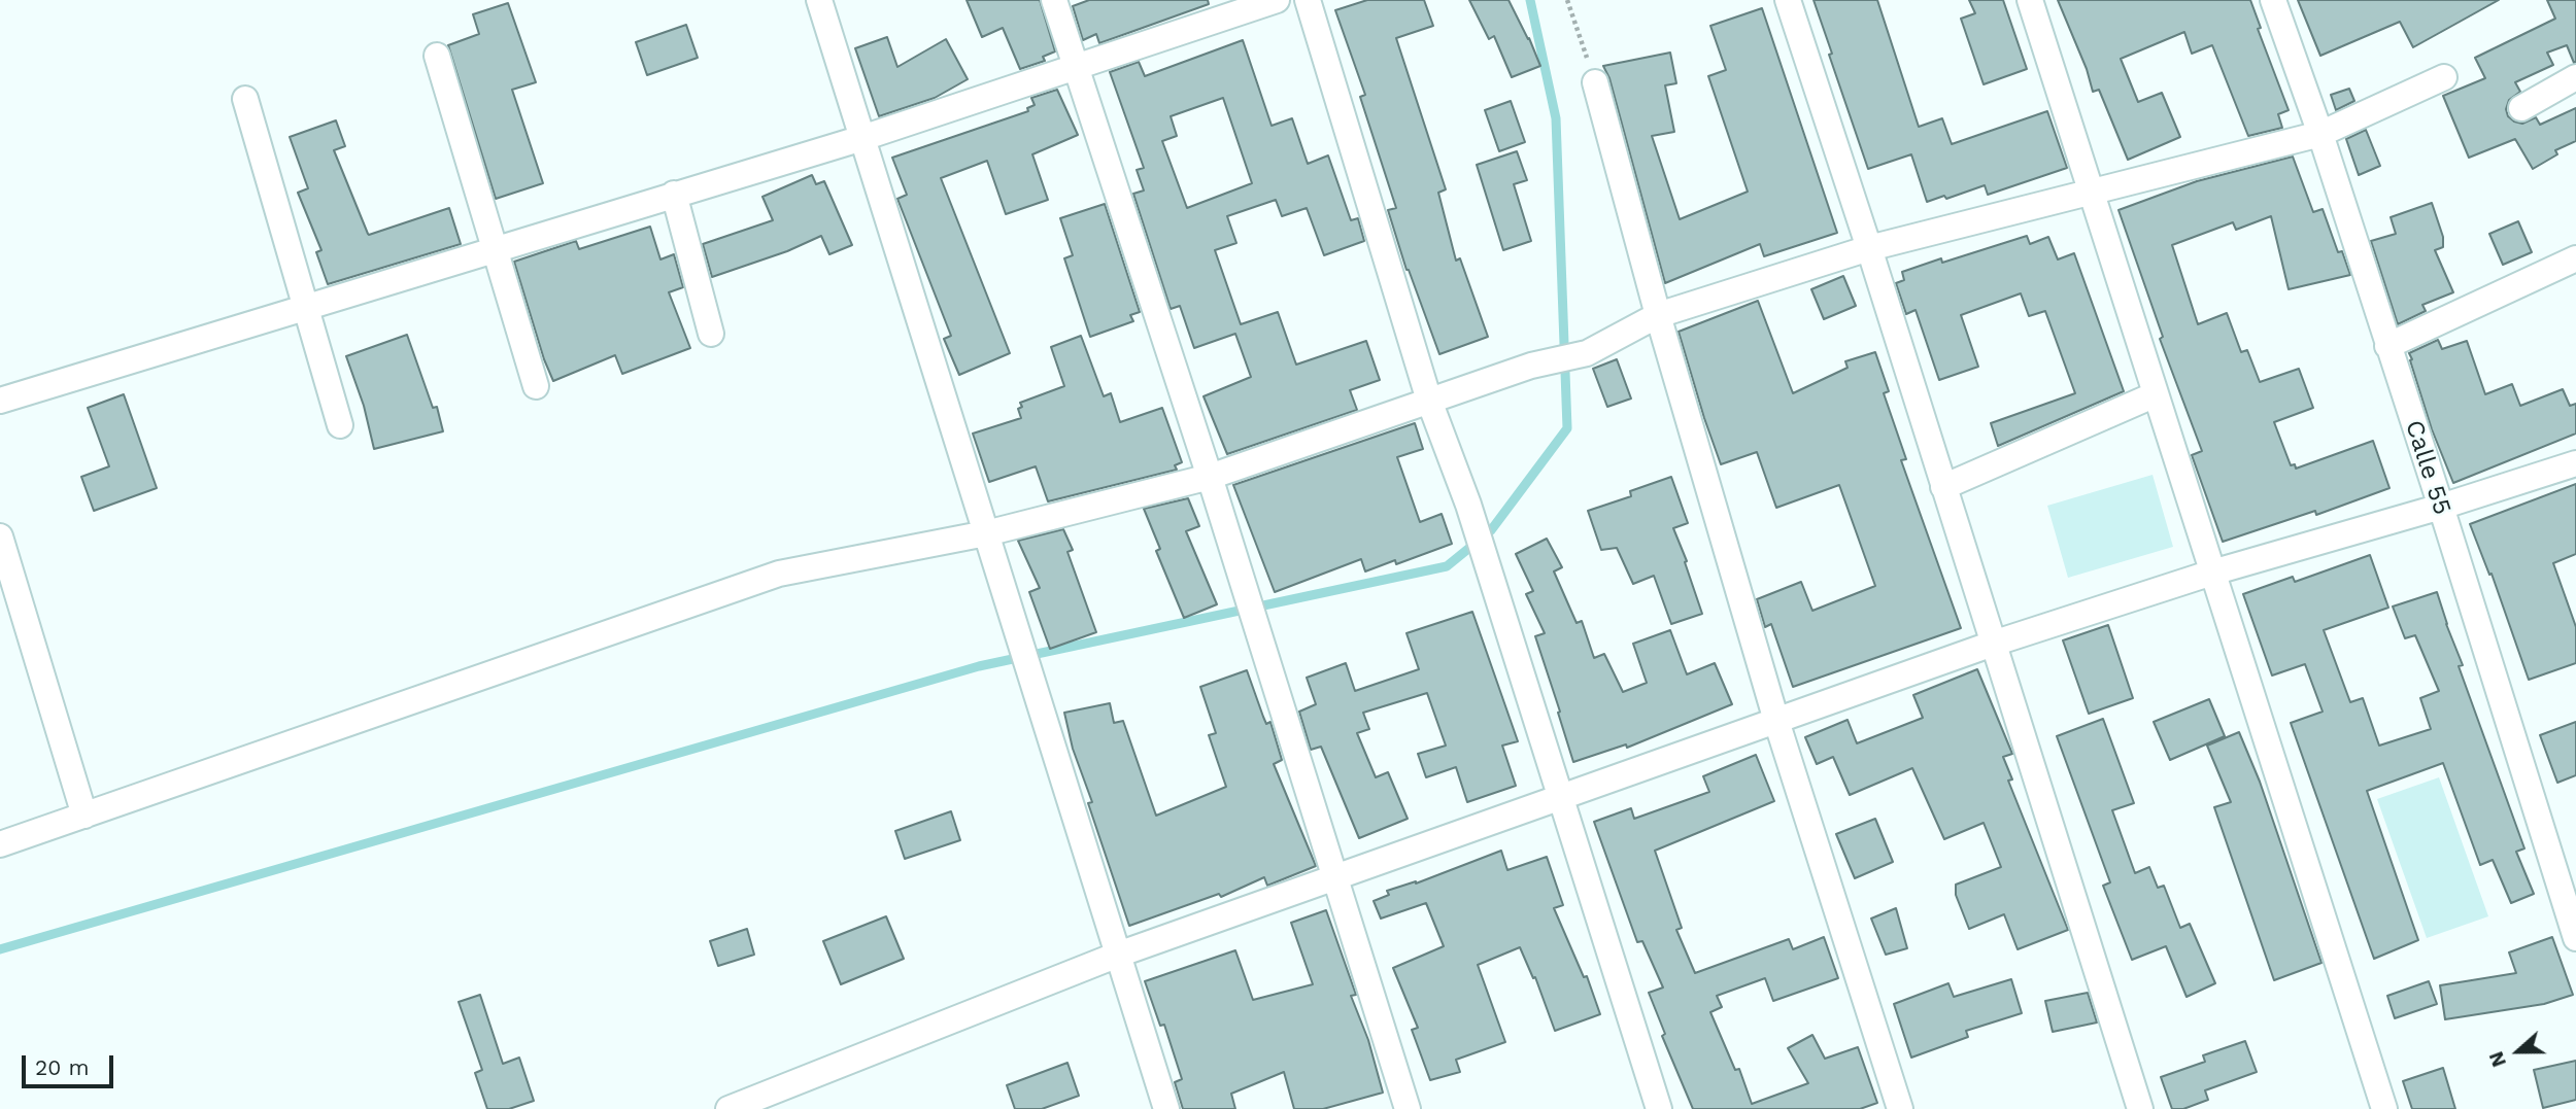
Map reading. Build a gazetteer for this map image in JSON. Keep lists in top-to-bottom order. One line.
{"streets":{"street":["Calle 55"]},"scale_bar":"20 m","north":"left"}
